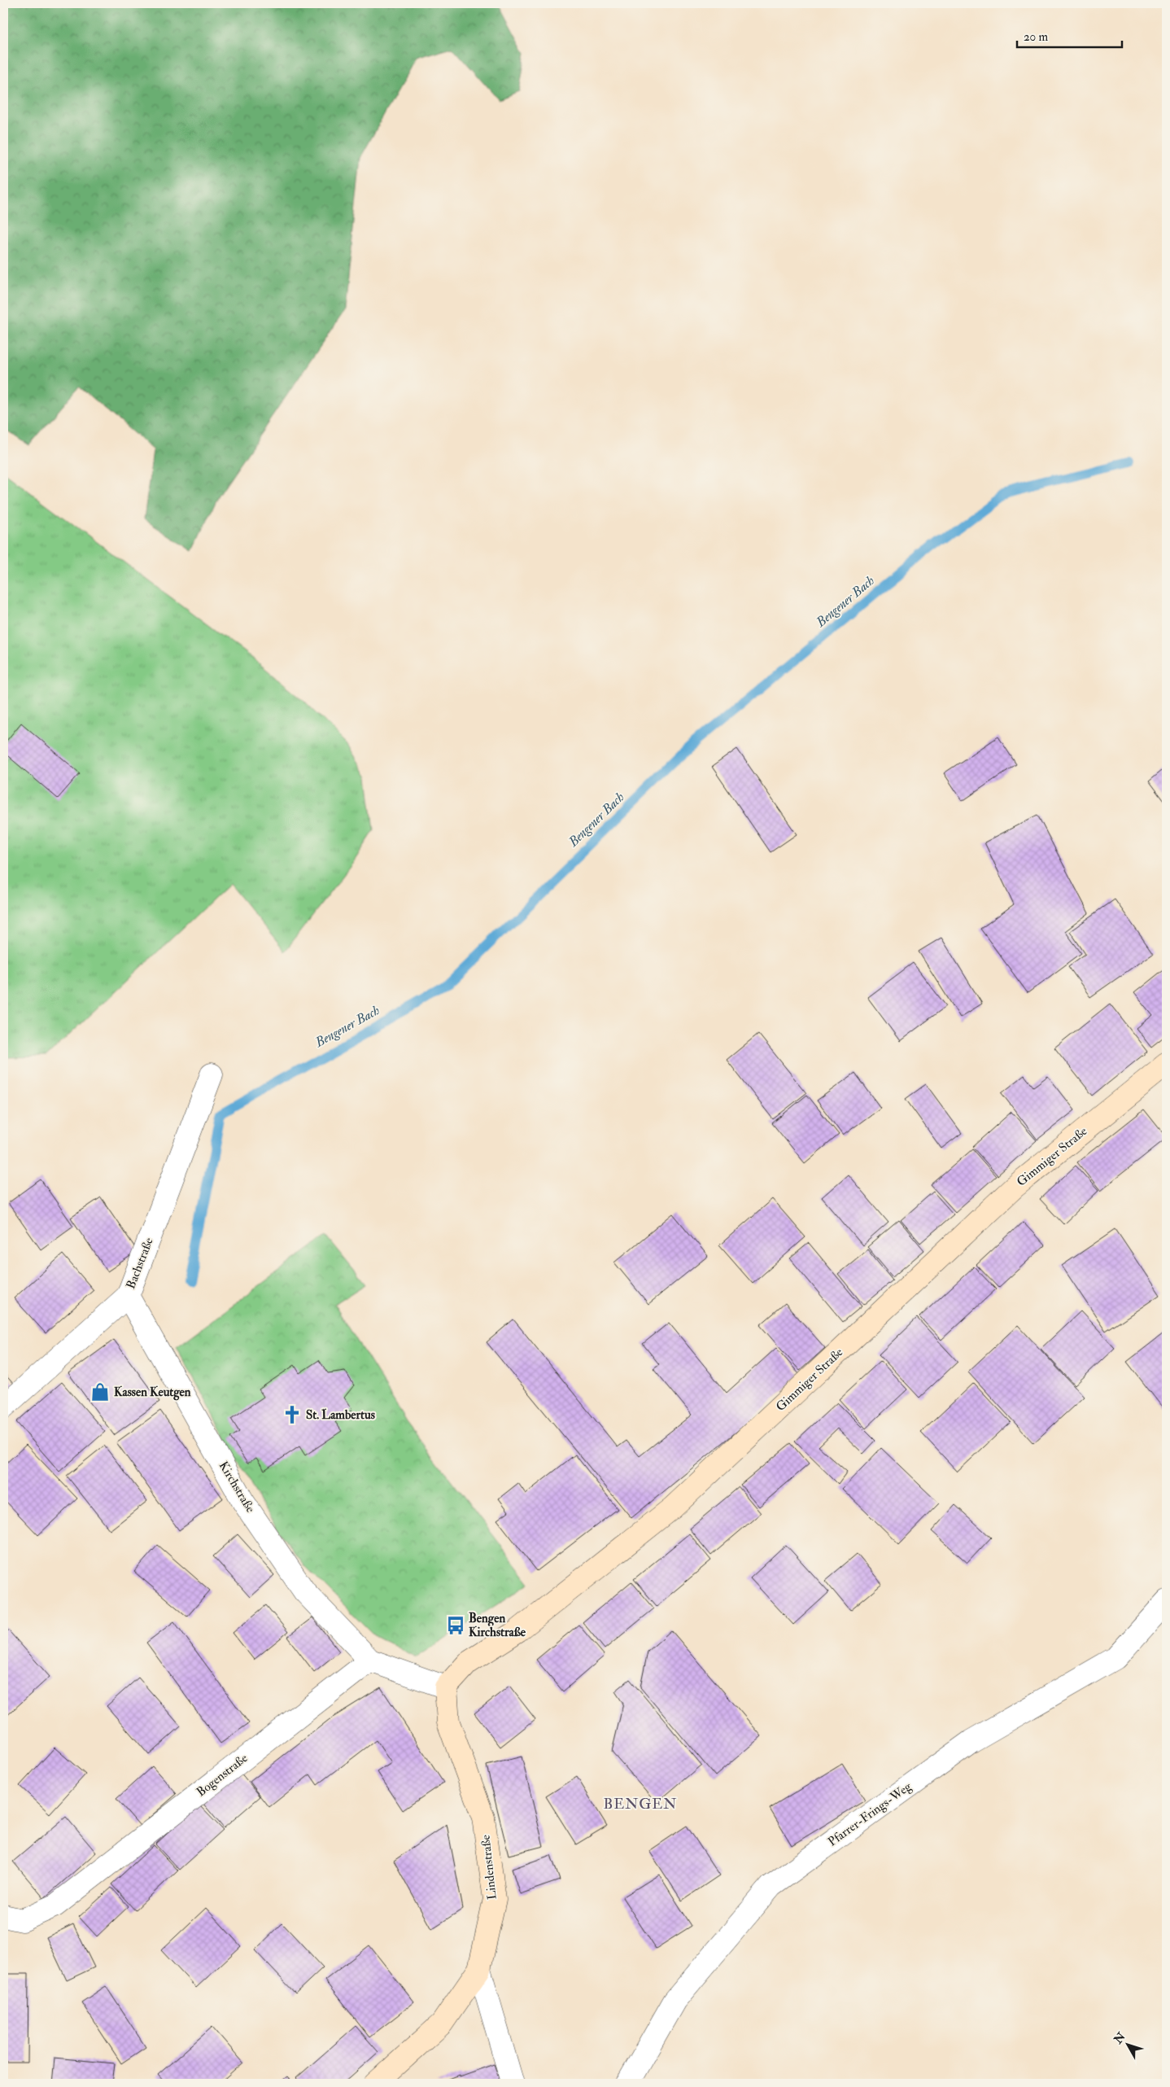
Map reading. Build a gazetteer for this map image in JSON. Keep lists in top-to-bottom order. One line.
{"streets":{"street":["Gimmiger Straße","Bachstraße","Kirchstraße","Bogenstraße","Pfarrer-Frings-Weg","Lindenstraße"]},"crossings":[["Gimmiger Straße","Lindenstraße"],["Bachstraße","Kirchstraße"],["Kirchstraße","Bogenstraße"]],"districts":["BENGEN"],"water":["Bengener Bach"],"places":{"shop":["Kassen Keutgen"],"church":["St. Lambertus"],"bus stop":["Bengen Kirchstraße"]},"scale_bar":"20 m","north":"top left"}
